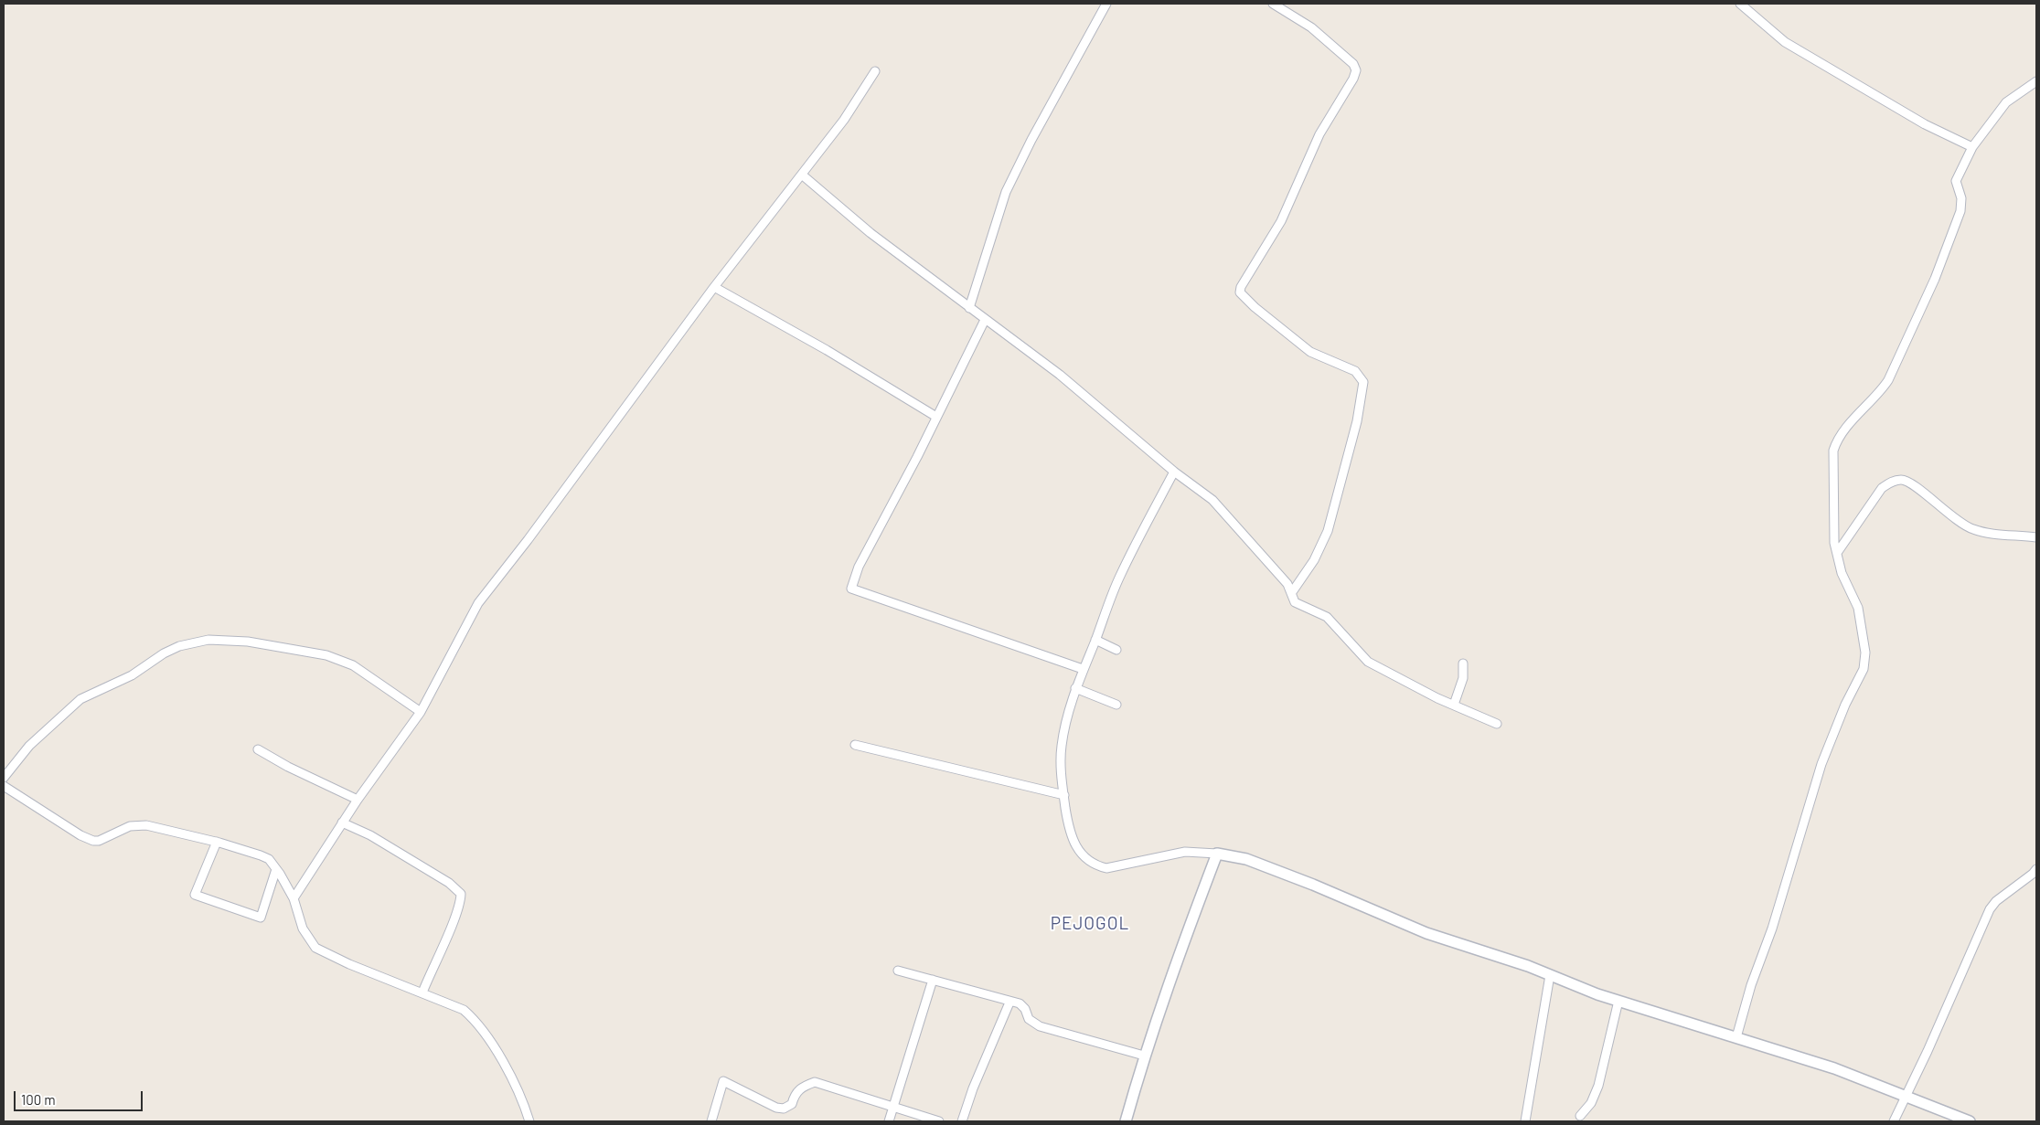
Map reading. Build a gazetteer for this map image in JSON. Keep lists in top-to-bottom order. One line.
{"districts":["PEJOGOL"],"scale_bar":"100 m"}
